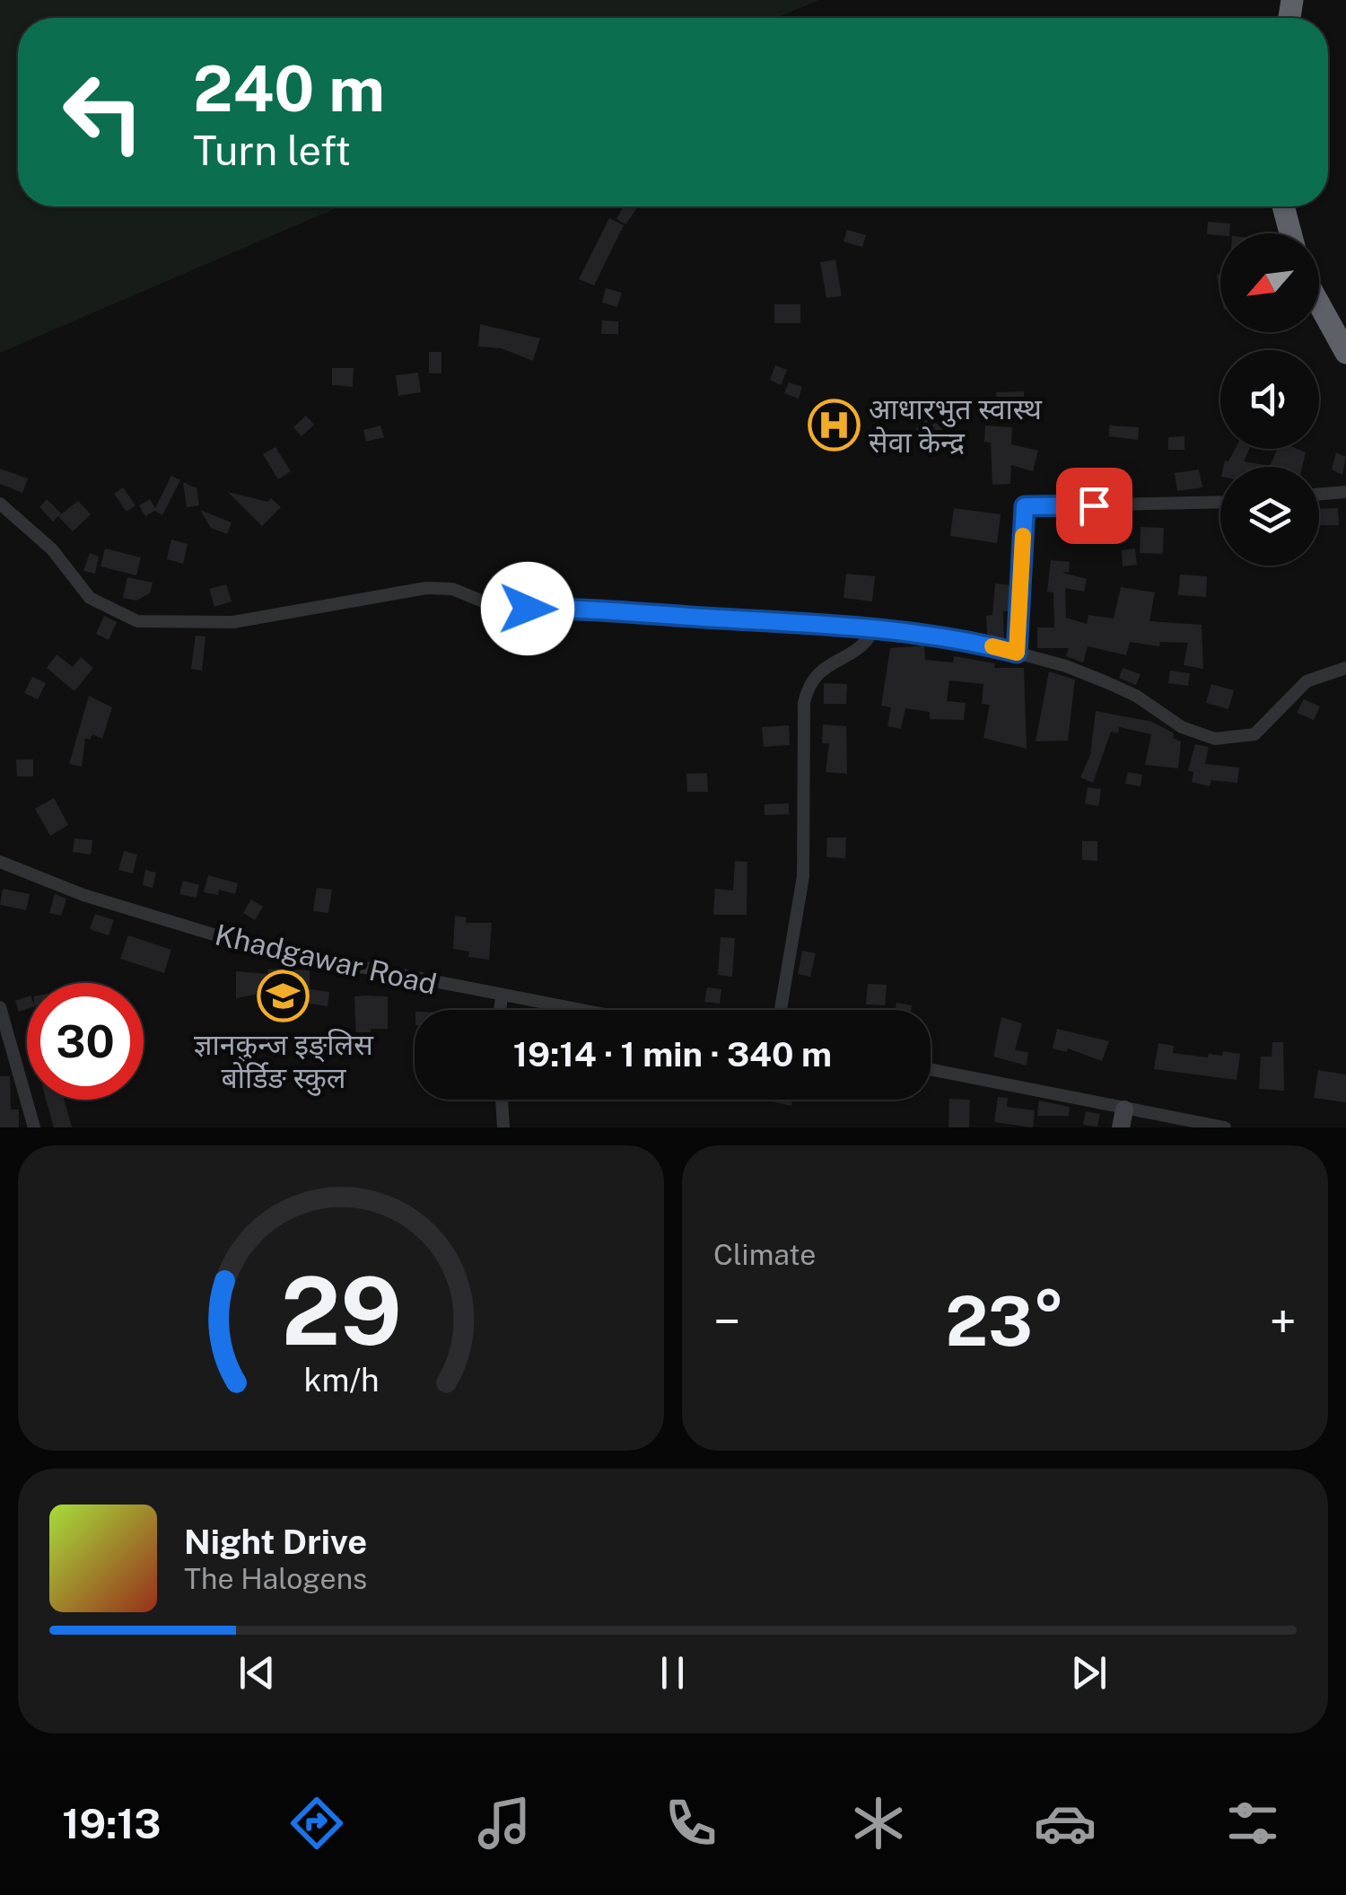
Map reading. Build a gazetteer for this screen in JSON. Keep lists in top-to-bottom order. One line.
{"streets":{"street":["Khadgawar Road"]},"places":{"hospital":["आधारभुत स्वास्थ सेवा केन्द्र"],"school or university":["ज्ञानकुन्ज इङ्लिस बोर्डिङ स्कुल"]},"north":"bottom left","page":{"turn":["240 m","Turn left"],"limit":"30","trip":"19:14 · 1 min · 340 m","tile":"Climate","heat":["−","23°","+"],"song":["Night Drive","The Halogens"],"tabs":"19:13","gauge":["29","km/h"]}}
